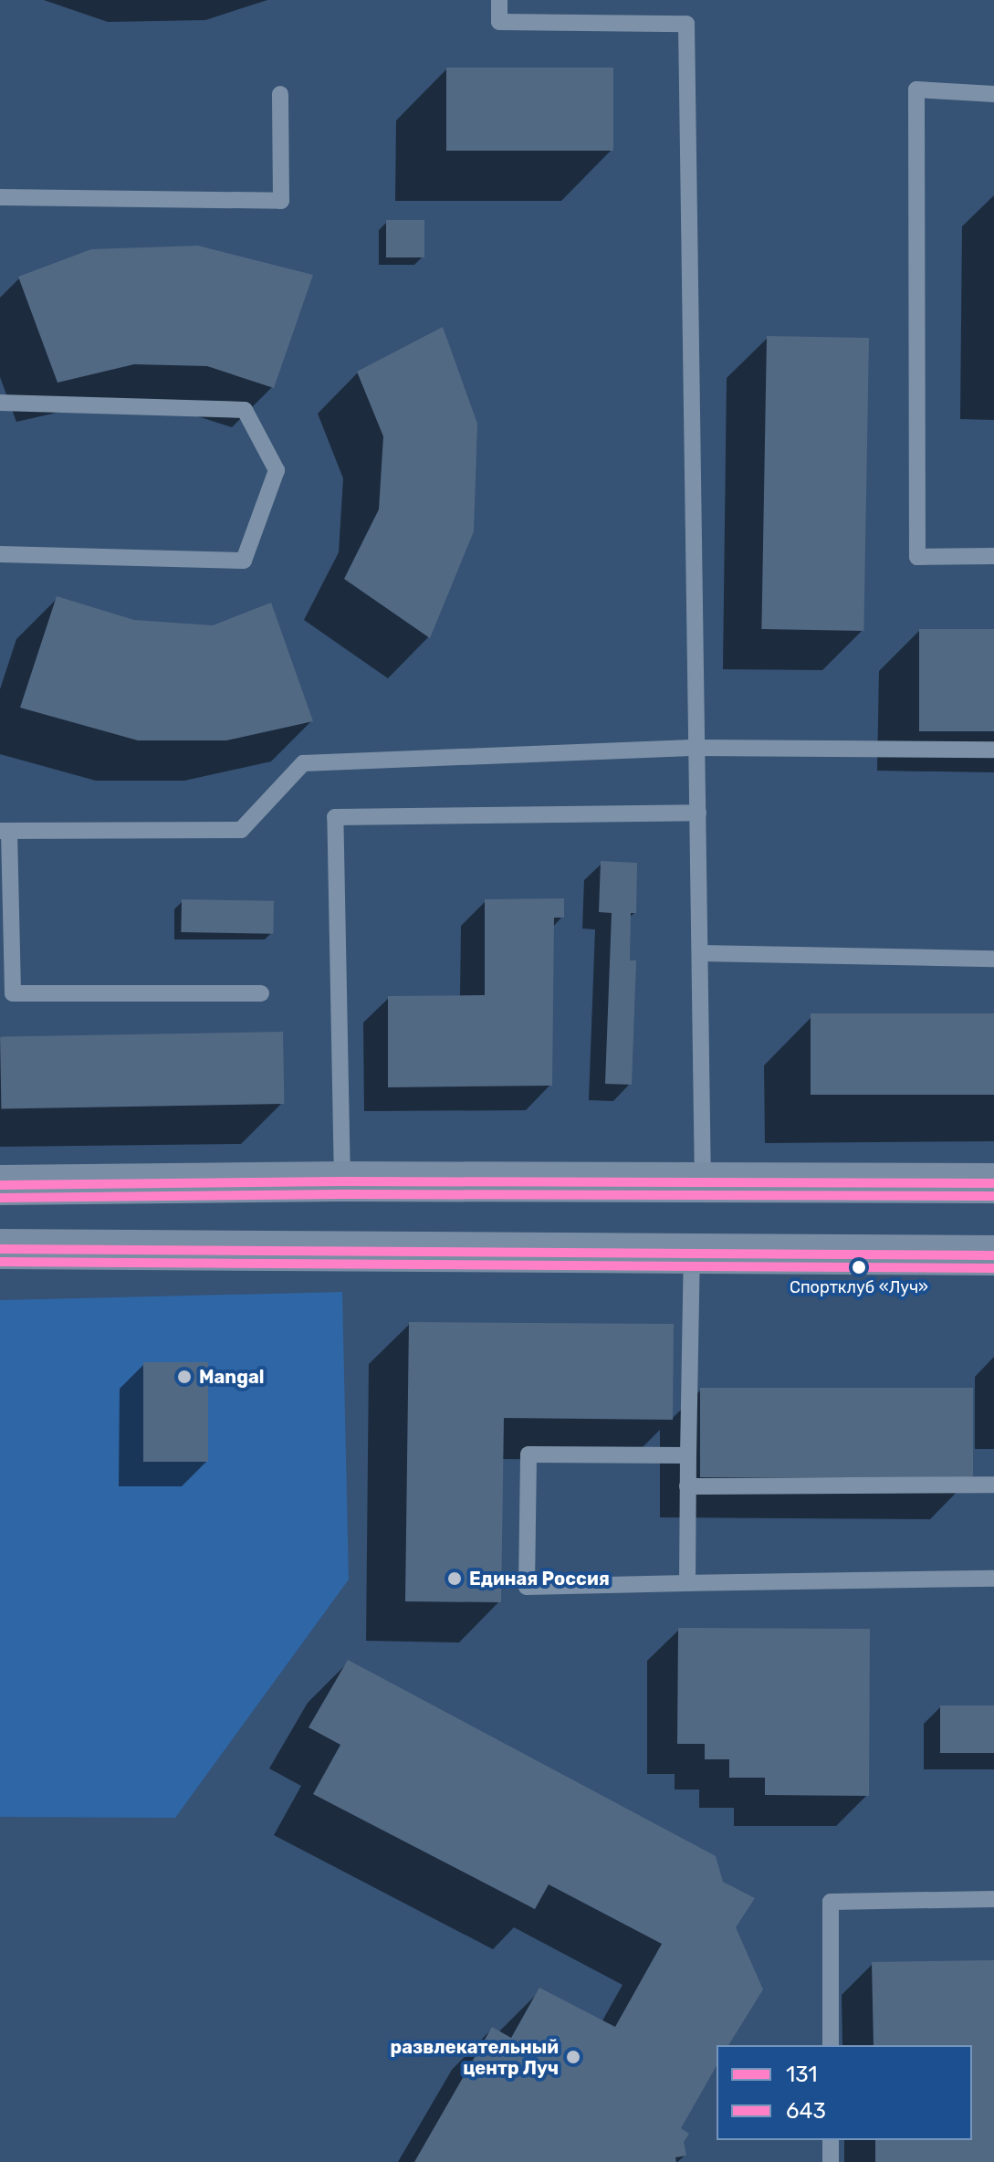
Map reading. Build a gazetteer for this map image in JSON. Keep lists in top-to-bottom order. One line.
{"places":["Спортклуб «Луч»","Mangal","Единая Россия","развлекательный центр Луч"],"lines":["transit line 131","transit line 643"],"legend":["131","643"]}
